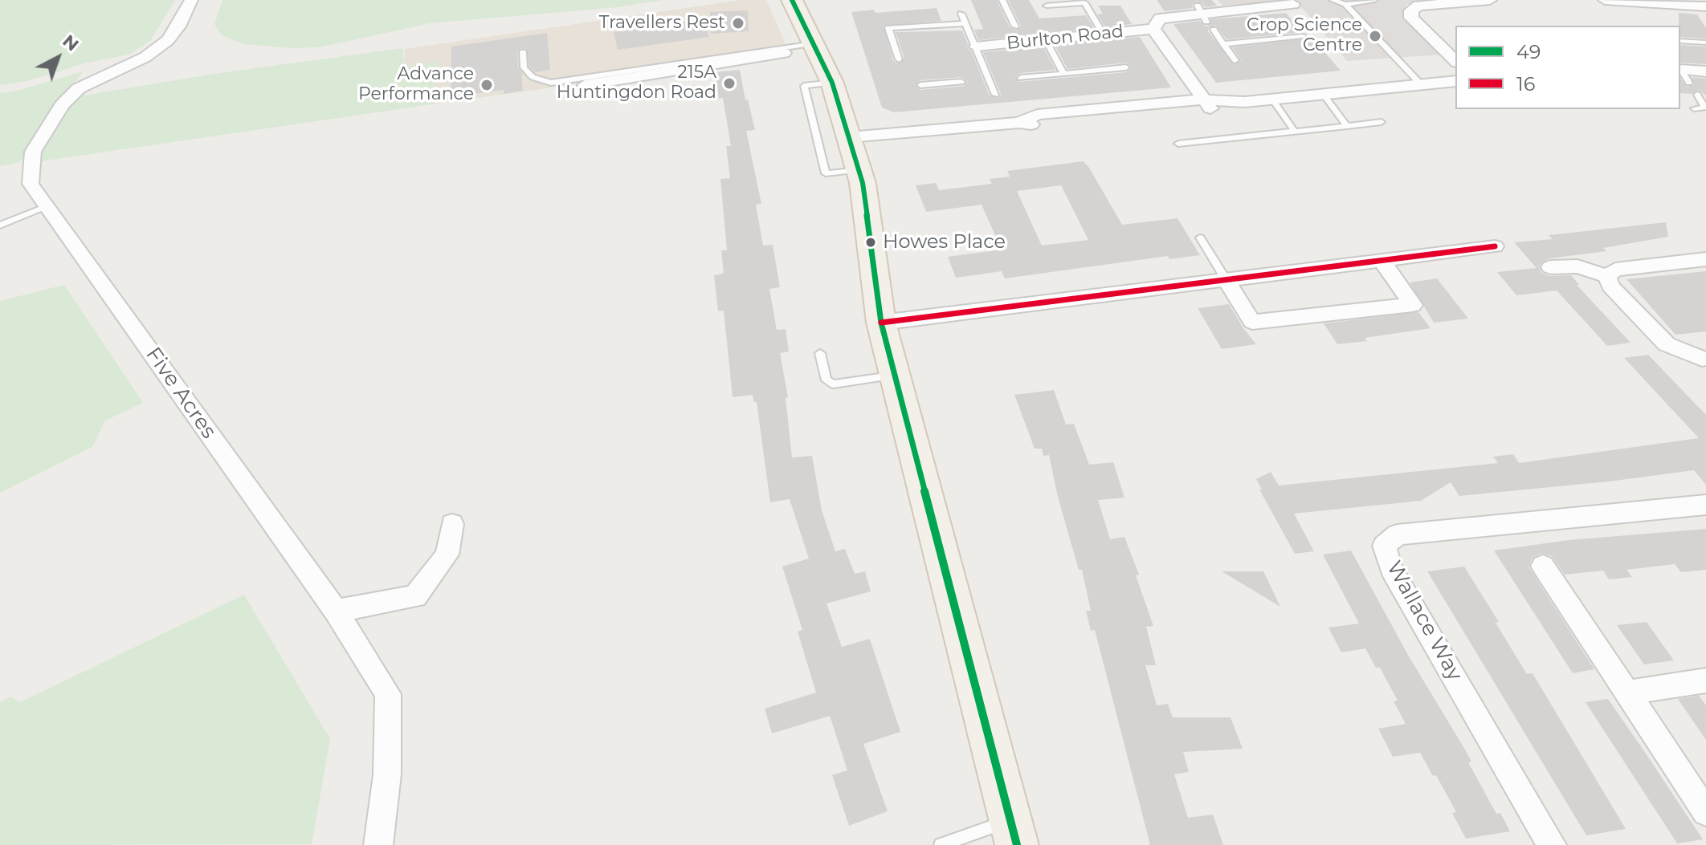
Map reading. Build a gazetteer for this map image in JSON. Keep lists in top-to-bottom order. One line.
{"streets":{"street":["Burlton Road","Five Acres","Wallace Way"]},"places":["Travellers Rest","Crop Science Centre","215A Huntingdon Road","Advance Performance","Howes Place"],"lines":["transit line 49","transit line 16"],"legend":["49","16"],"north":"top right"}
